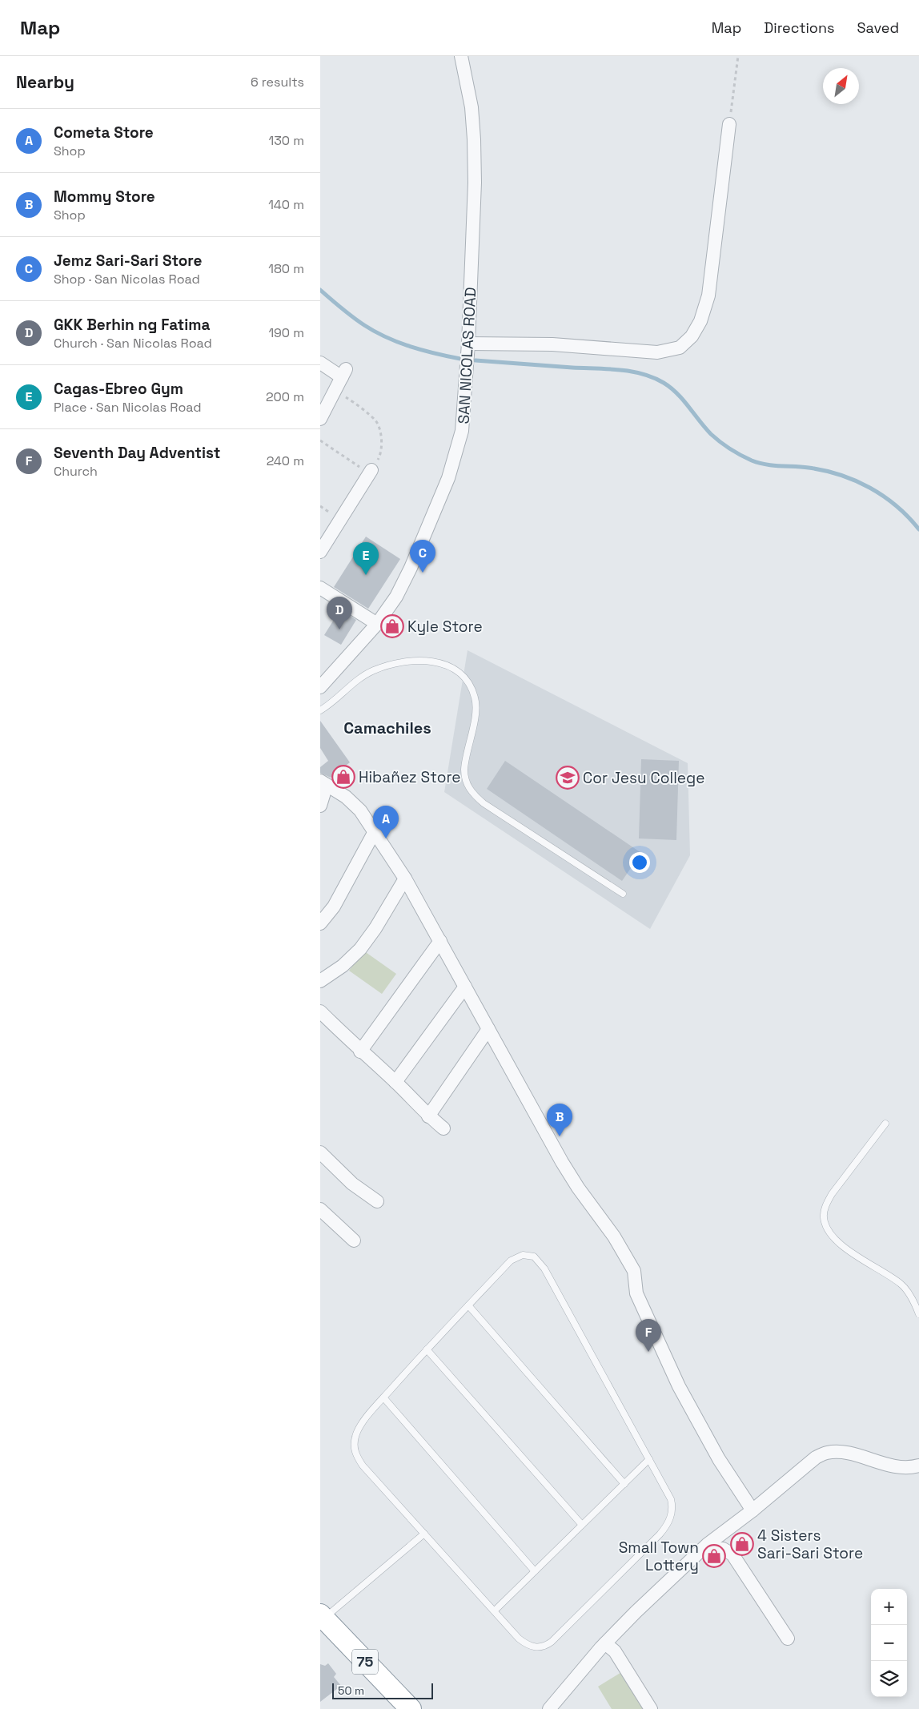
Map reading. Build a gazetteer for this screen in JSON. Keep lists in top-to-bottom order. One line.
{"streets":{"highway":["75"],"street":["SAN NICOLAS ROAD"]},"districts":["Camachiles"],"places":{"shop":["Kyle Store","Hibañez Store","4 Sisters Sari-Sari Store","Small Town Lottery"],"school or university":["Cor Jesu College"]},"scale_bar":"50 m","north":"top right","page":{"header":"Map","nav":["Map","Directions","Saved"],"heading":["Nearby","6 results"],"list":[{"mark":"A","name":"Cometa Store","note":"Shop","value":"130 m"},{"mark":"B","name":"Mommy Store","note":"Shop","value":"140 m"},{"mark":"C","name":"Jemz Sari-Sari Store","note":"Shop · San Nicolas Road","value":"180 m"},{"mark":"D","name":"GKK Berhin ng Fatima","note":"Church · San Nicolas Road","value":"190 m"},{"mark":"E","name":"Cagas-Ebreo Gym","note":"Place · San Nicolas Road","value":"200 m"},{"mark":"F","name":"Seventh Day Adventist","note":"Church","value":"240 m"}],"pins":["C","E","D","A","B","F"],"map_buttons":["+","−"],"scale":"50 m"}}
